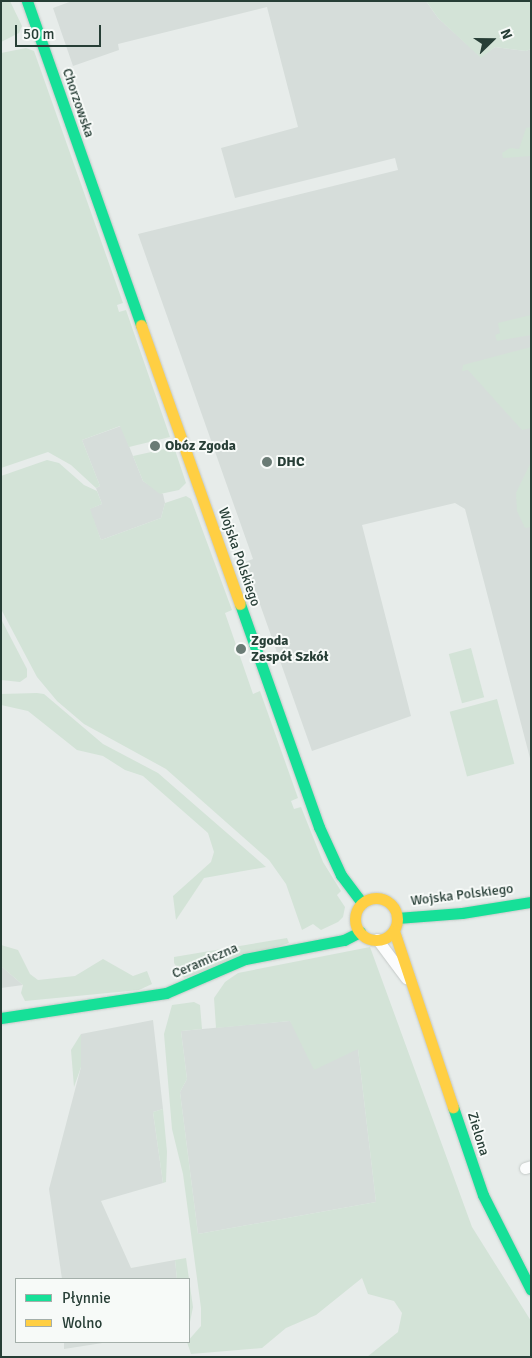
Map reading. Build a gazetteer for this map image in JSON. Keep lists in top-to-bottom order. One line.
{"streets":{"street":["Chorzowska","Wojska Polskiego","Ceramiczna","Zielona"]},"crossings":[["Chorzowska","Wojska Polskiego"],["Wojska Polskiego","Ceramiczna"],["Wojska Polskiego","Zielona"],["Ceramiczna","Zielona"]],"places":["Obóz Zgoda","DHC","Zgoda Zespół Szkół"],"legend":["Płynnie","Wolno"],"scale_bar":"50 m","north":"right"}
